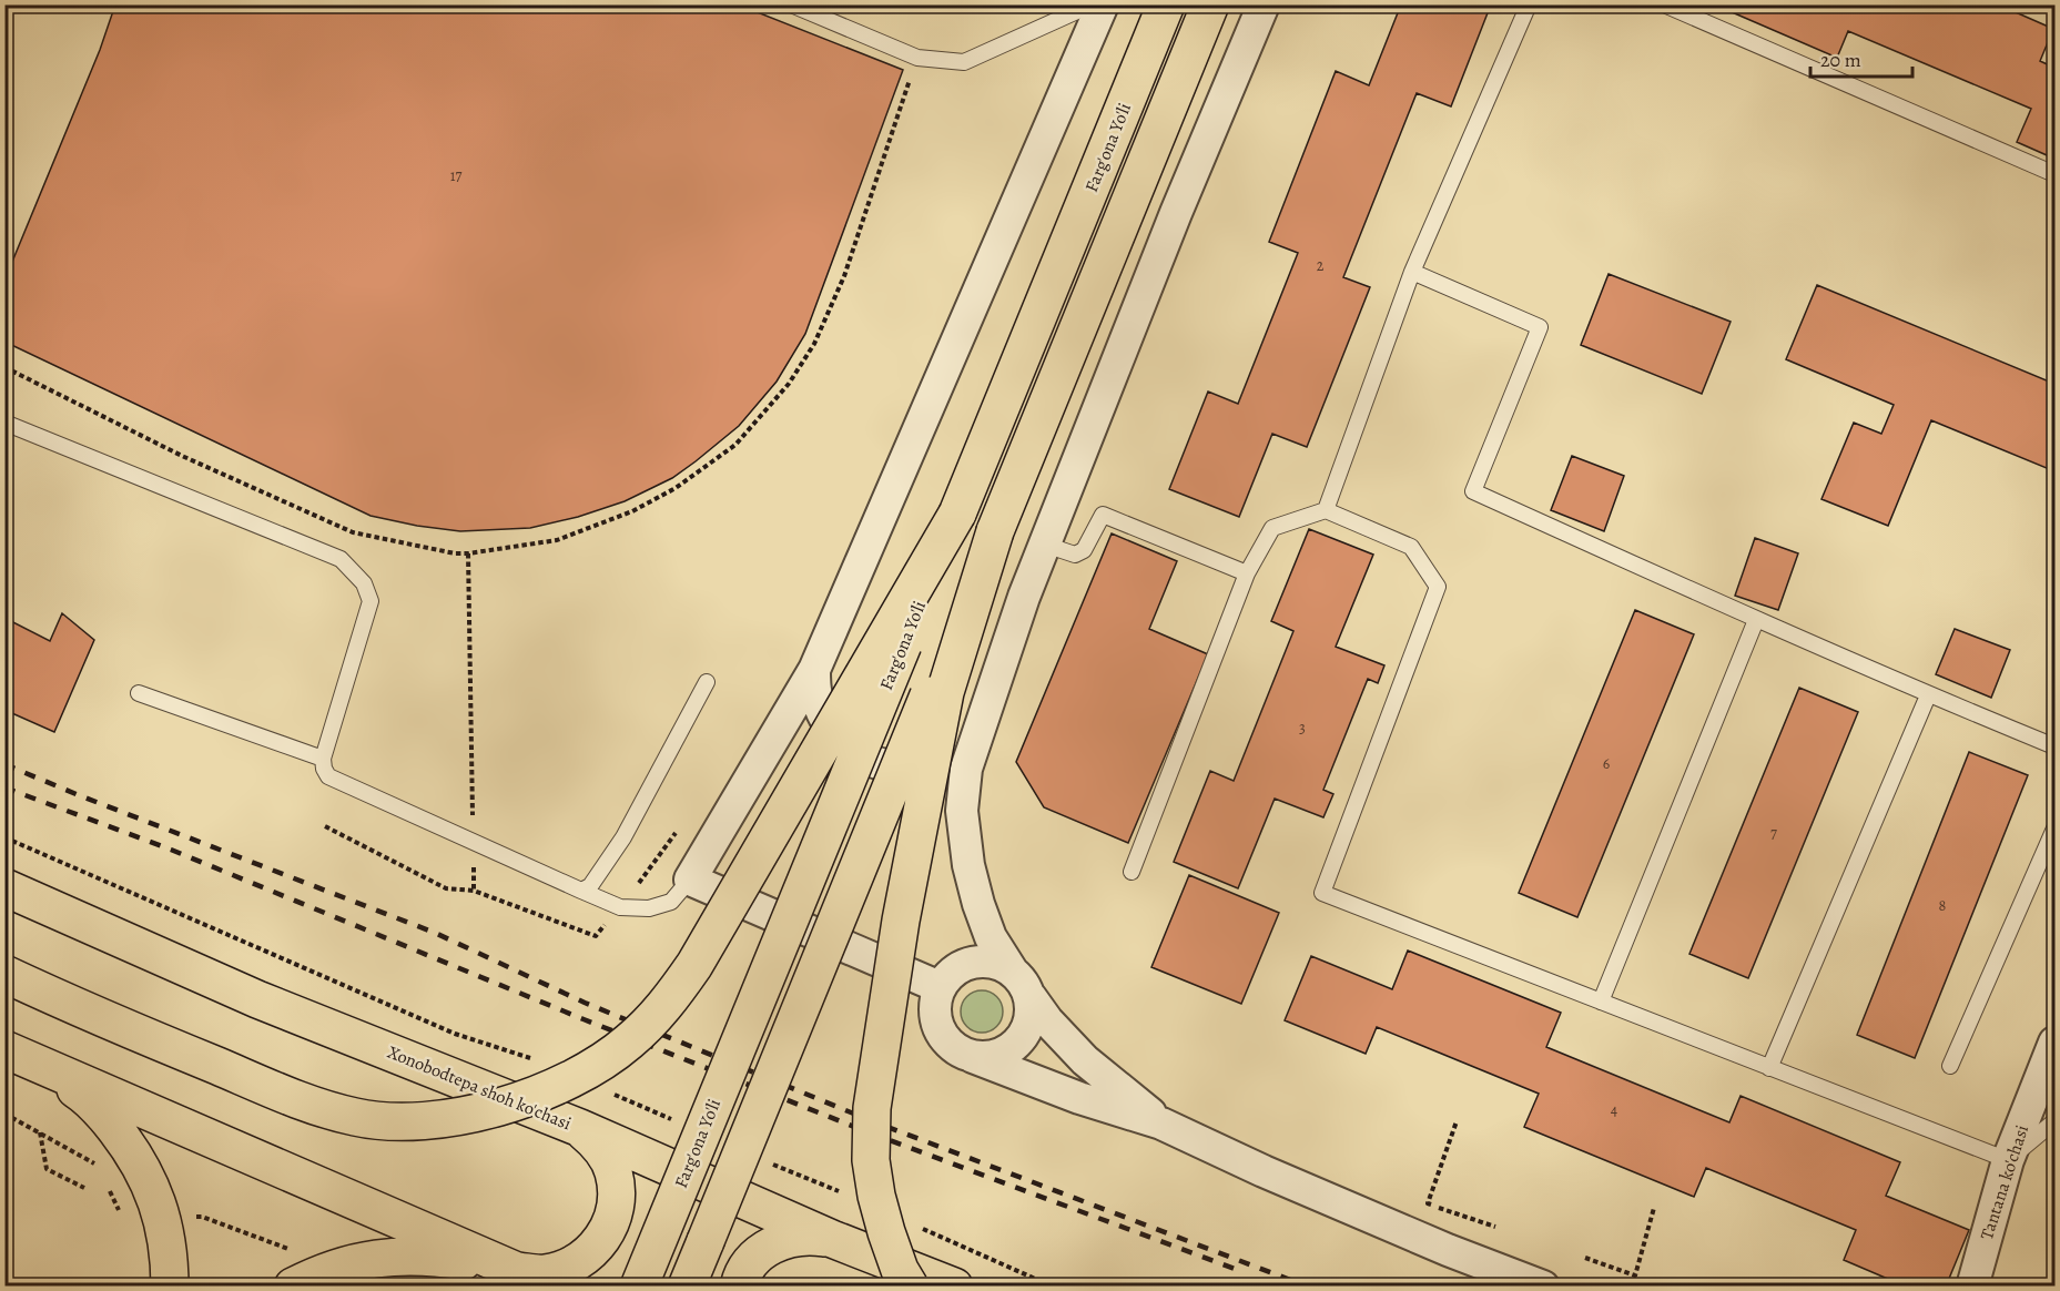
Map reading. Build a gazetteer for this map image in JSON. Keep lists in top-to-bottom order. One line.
{"streets":{"main road":["Farg'ona Yo'li","Xonobodtepa shoh ko'chasi"],"street":["Tantana ko'chasi"]},"house_numbers":["17","2","3","6","7","8","4"],"scale_bar":"20 m"}
